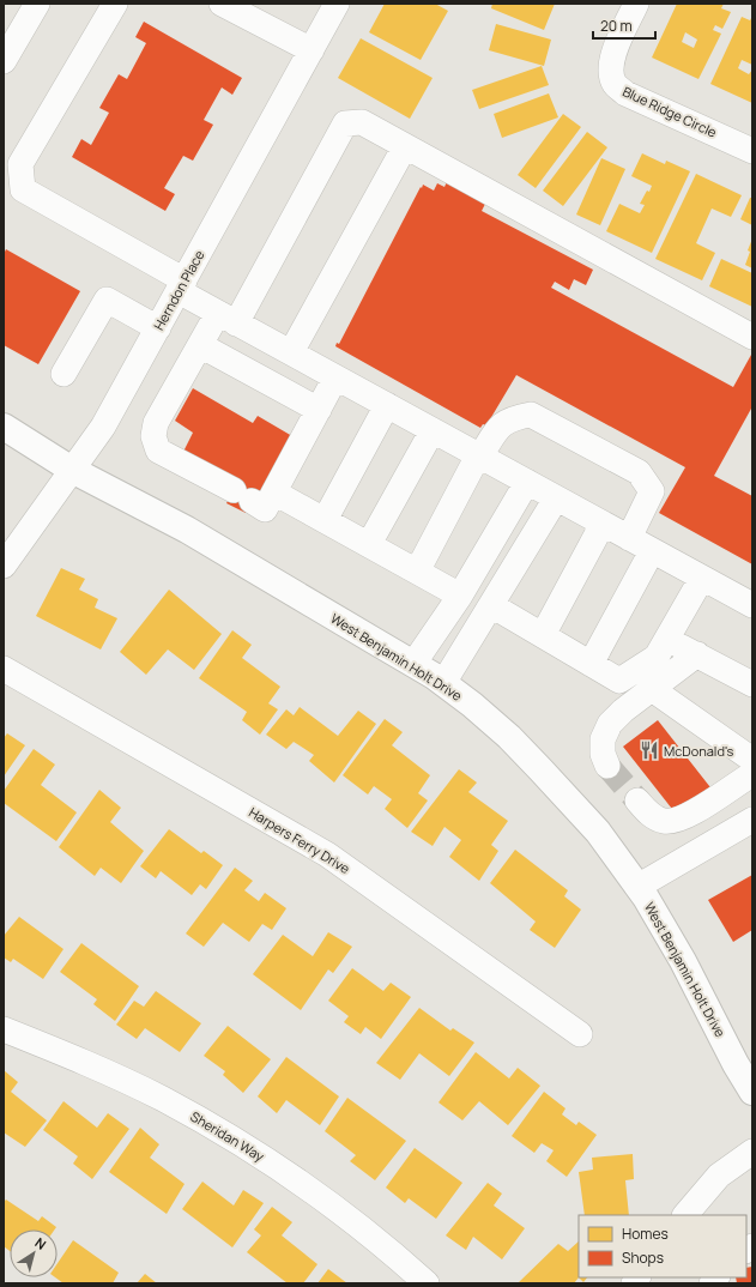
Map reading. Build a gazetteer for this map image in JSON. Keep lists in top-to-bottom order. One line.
{"streets":{"main road":["West Benjamin Holt Drive"],"street":["Blue Ridge Circle","Herndon Place","Harpers Ferry Drive","Sheridan Way"]},"crossings":[["Herndon Place","West Benjamin Holt Drive"]],"places":{"restaurant":["McDonald's"]},"legend":["Homes","Shops"],"scale_bar":"20 m","north":"top right"}
